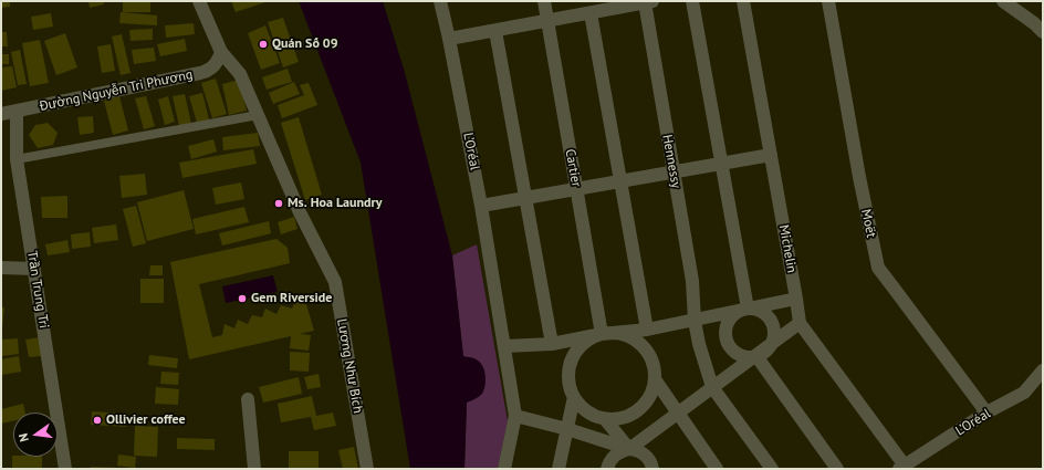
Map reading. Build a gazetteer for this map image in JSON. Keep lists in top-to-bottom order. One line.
{"streets":{"street":["Đường Nguyễn Tri Phương","L’Oréal","Hennessy","Cartier","Moët","Michelin","Trần Trung Tri","Lương Như Bích"]},"crossings":[["Đường Nguyễn Tri Phương","Trần Trung Tri"],["Đường Nguyễn Tri Phương","Lương Như Bích"],["L’Oréal","Moët"],["L’Oréal","Michelin"]],"places":["Quán Số 09","Ms. Hoa Laundry","Gem Riverside","Ollivier coffee"],"north":"left"}
